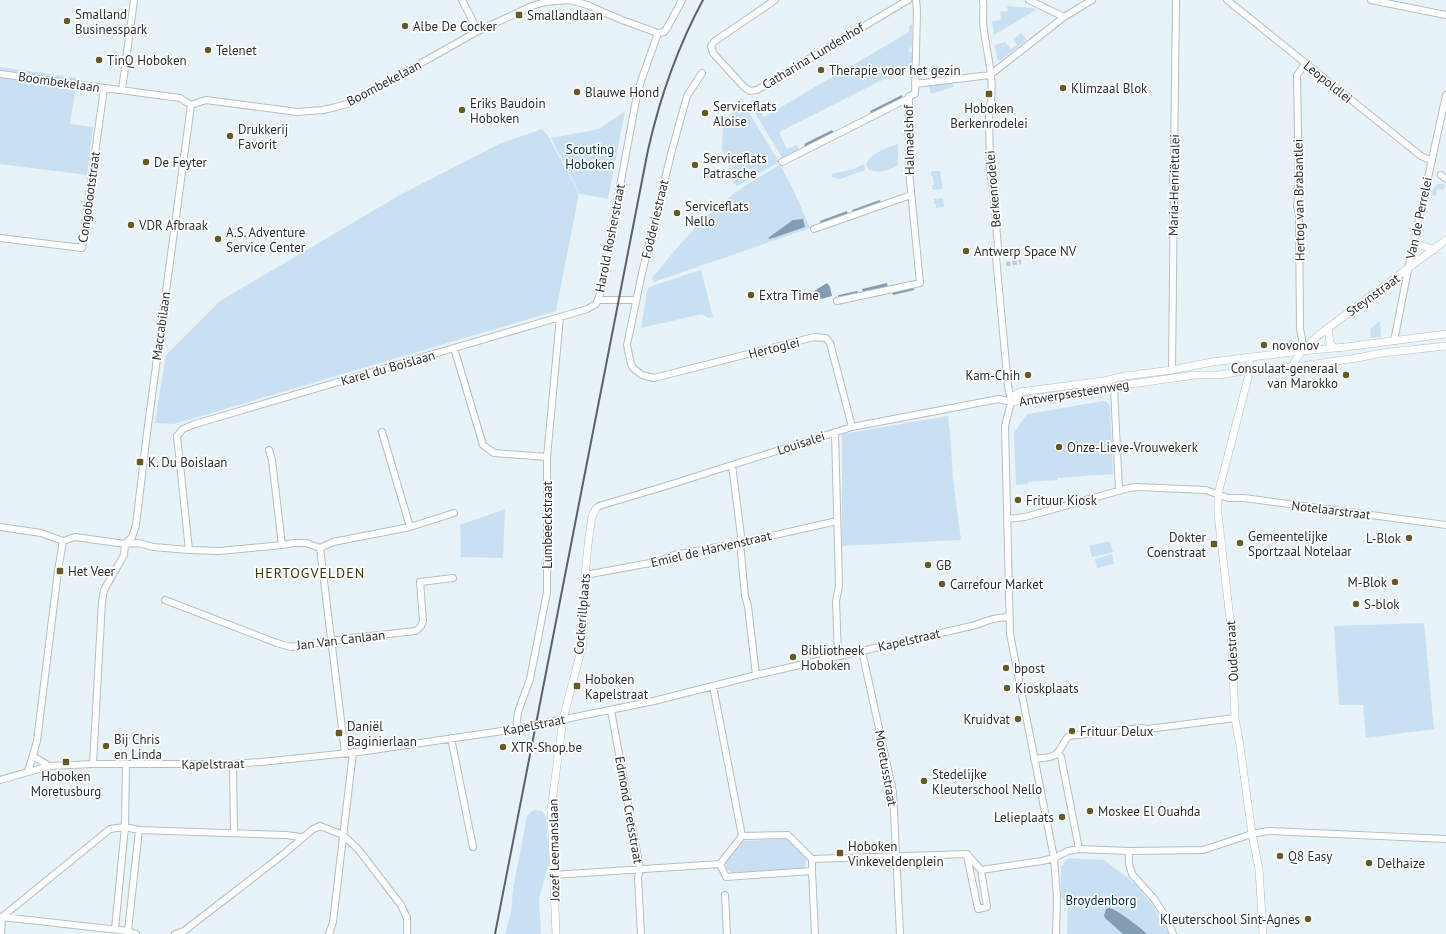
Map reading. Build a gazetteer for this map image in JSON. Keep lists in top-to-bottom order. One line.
{"streets":{"street":["Catharina Lundenhof","Boombekelaan","Leopoldlei","Halmaelshof","Maria-Henriëttalei","Berkenrodelei","Congobootstraat","Hertog van Brabantlei","Van de Perrelei","Fodderiestraat","Harold Rosherstraat","Steynstraat","Maccabilaan","Hertoglei","Karel du Boislaan","Antwerpsesteenweg","Louisalei","Notelaarstraat","Lumbeeckstraat","Emiel de Harvenstraat","Cockerillplaats","Jan Van Canlaan","Kapelstraat","Oudestraat","Moretusstraat","Edmond Cretsstraat","Jozef Leemanslaan"]},"crossings":[["Boombekelaan","Congobootstraat"],["Boombekelaan","Harold Rosherstraat"],["Boombekelaan","Maccabilaan"],["Leopoldlei","Hertog van Brabantlei"],["Leopoldlei","Van de Perrelei"],["Maria-Henriëttalei","Antwerpsesteenweg"],["Berkenrodelei","Antwerpsesteenweg"],["Berkenrodelei","Louisalei"],["Hertog van Brabantlei","Steynstraat"],["Hertog van Brabantlei","Antwerpsesteenweg"],["Van de Perrelei","Steynstraat"],["Van de Perrelei","Antwerpsesteenweg"],["Fodderiestraat","Hertoglei"],["Harold Rosherstraat","Karel du Boislaan"],["Steynstraat","Antwerpsesteenweg"],["Maccabilaan","Kapelstraat"],["Hertoglei","Louisalei"],["Karel du Boislaan","Lumbeeckstraat"],["Antwerpsesteenweg","Louisalei"],["Antwerpsesteenweg","Oudestraat"],["Louisalei","Cockerillplaats"],["Notelaarstraat","Oudestraat"],["Lumbeeckstraat","Kapelstraat"],["Emiel de Harvenstraat","Cockerillplaats"],["Cockerillplaats","Kapelstraat"],["Cockerillplaats","Jozef Leemanslaan"],["Kapelstraat","Moretusstraat"],["Kapelstraat","Edmond Cretsstraat"],["Kapelstraat","Jozef Leemanslaan"]],"districts":["HERTOGVELDEN"],"parks":["Scouting Hoboken","Broydenborg"],"places":{"transit":["Smallandlaan","Hoboken Berkenrodelei","K. Du Boislaan","Dokter Coenstraat","Het Veer","Hoboken Kapelstraat","Daniël Baginierlaan","Hoboken Moretusburg","Hoboken Vinkeveldenplein"],"other":["Smalland Businesspark","Albe De Cocker","Telenet","TinQ Hoboken","Therapie voor het gezin","Klimzaal Blok","Blauwe Hond","Eriks Baudoin Hoboken","Serviceflats Aloise","Drukkerij Favorit","De Feyter","Serviceflats Patrasche","Serviceflats Nello","VDR Afbraak","A.S. Adventure Service Center","Antwerp Space NV","Extra Time","novonov","Kam-Chih","Consulaat-generaal van Marokko","Onze-Lieve-Vrouwekerk","Frituur Kiosk","L-Blok","Gemeentelijke Sportzaal Notelaar","GB","M-Blok","Carrefour Market","S-blok","Bibliotheek Hoboken","bpost","Kioskplaats","Kruidvat","Frituur Delux","Bij Chris en Linda","XTR-Shop.be","Stedelijke Kleuterschool Nello","Moskee El Ouahda","Lelieplaats","Q8 Easy","Delhaize","Kleuterschool Sint-Agnes"]}}
